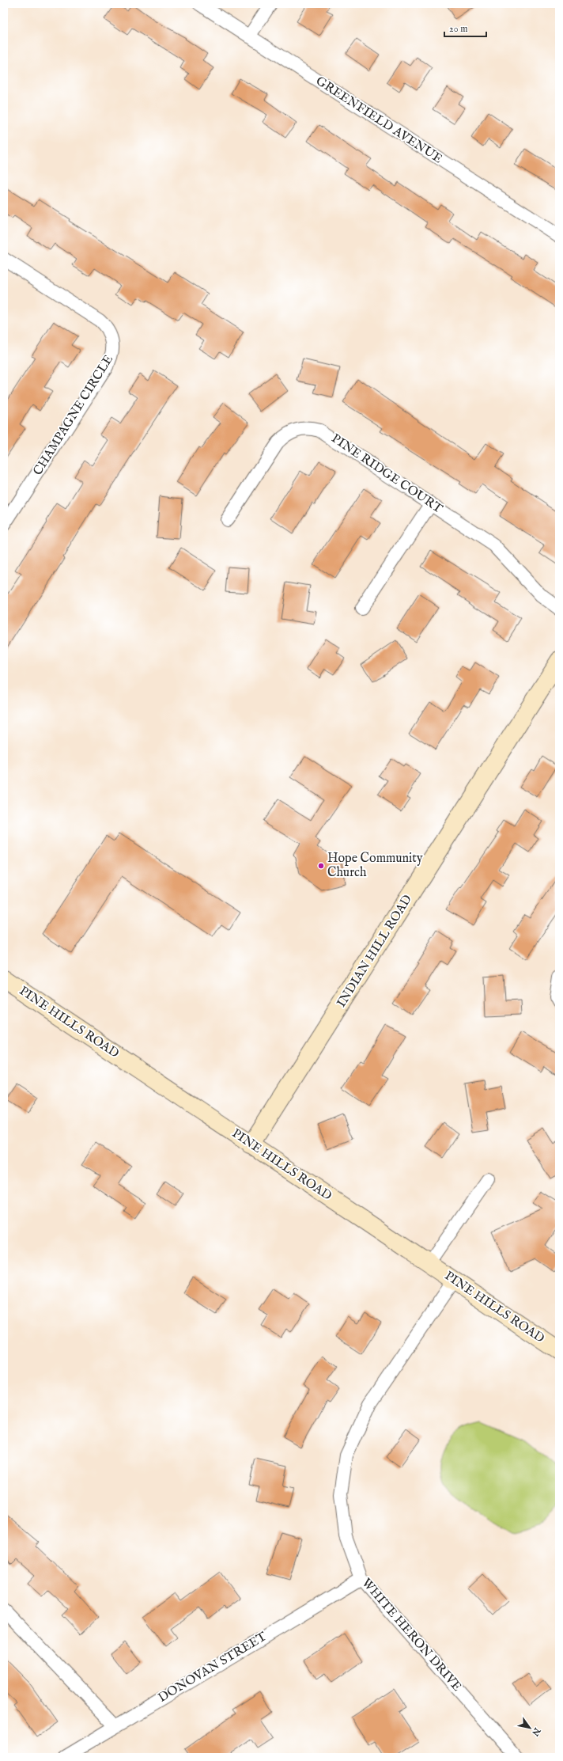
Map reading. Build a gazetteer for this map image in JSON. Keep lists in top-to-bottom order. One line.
{"streets":{"main road":["INDIAN HILL ROAD","PINE HILLS ROAD"],"street":["GREENFIELD AVENUE","CHAMPAGNE CIRCLE","PINE RIDGE COURT","WHITE HERON DRIVE","DONOVAN STREET"]},"crossings":[["INDIAN HILL ROAD","PINE HILLS ROAD"],["PINE HILLS ROAD","WHITE HERON DRIVE"],["WHITE HERON DRIVE","DONOVAN STREET"]],"places":["Hope Community Church"],"scale_bar":"20 m","north":"bottom right"}
